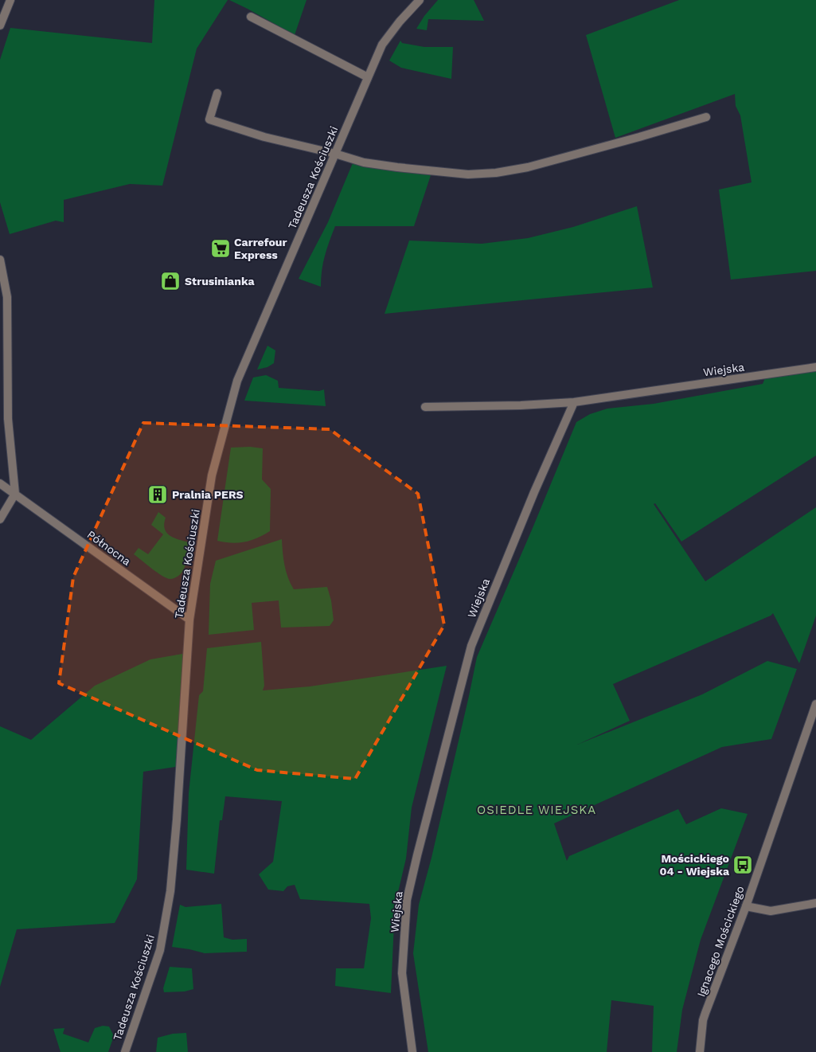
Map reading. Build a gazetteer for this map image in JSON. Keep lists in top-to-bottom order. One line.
{"streets":{"street":["Tadeusza Kościuszki","Wiejska","Północna","Ignacego Mościckiego"]},"crossings":[["Tadeusza Kościuszki","Północna"]],"districts":["OSIEDLE WIEJSKA"],"places":{"supermarket":["Carrefour Express"],"shop":["Strusinianka"],"building":["Pralnia PERS"],"bus stop":["Mościckiego 04 - Wiejska"]}}
